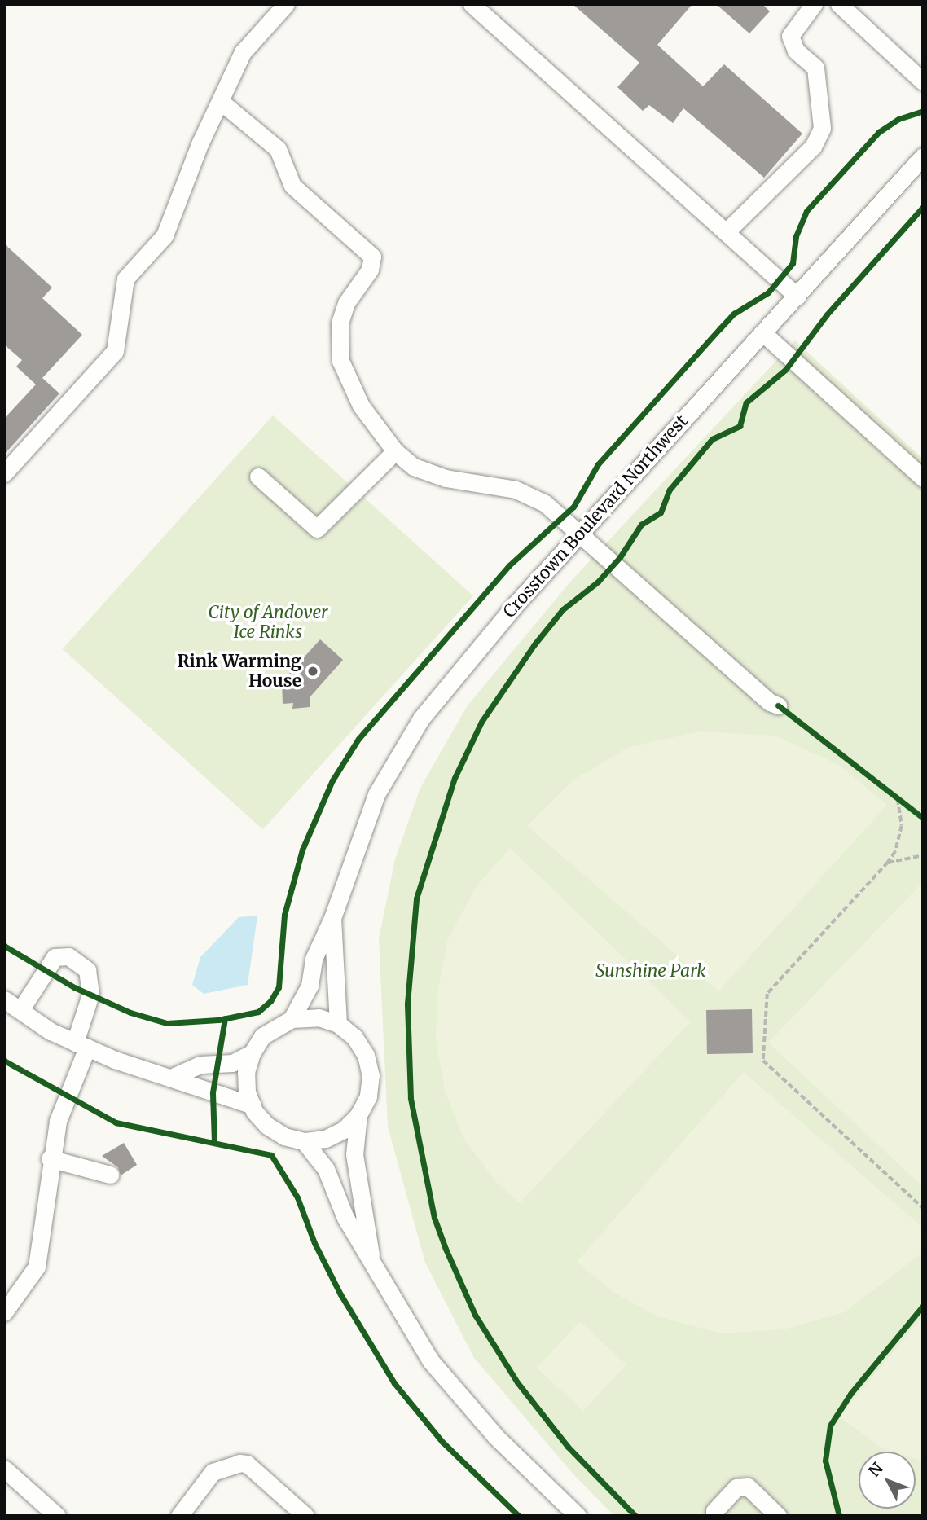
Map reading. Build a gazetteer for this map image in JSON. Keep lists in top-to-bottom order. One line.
{"streets":{"street":["Crosstown Boulevard Northwest"]},"parks":["City of Andover Ice Rinks","Sunshine Park"],"places":["Rink Warming House"],"north":"top left"}
